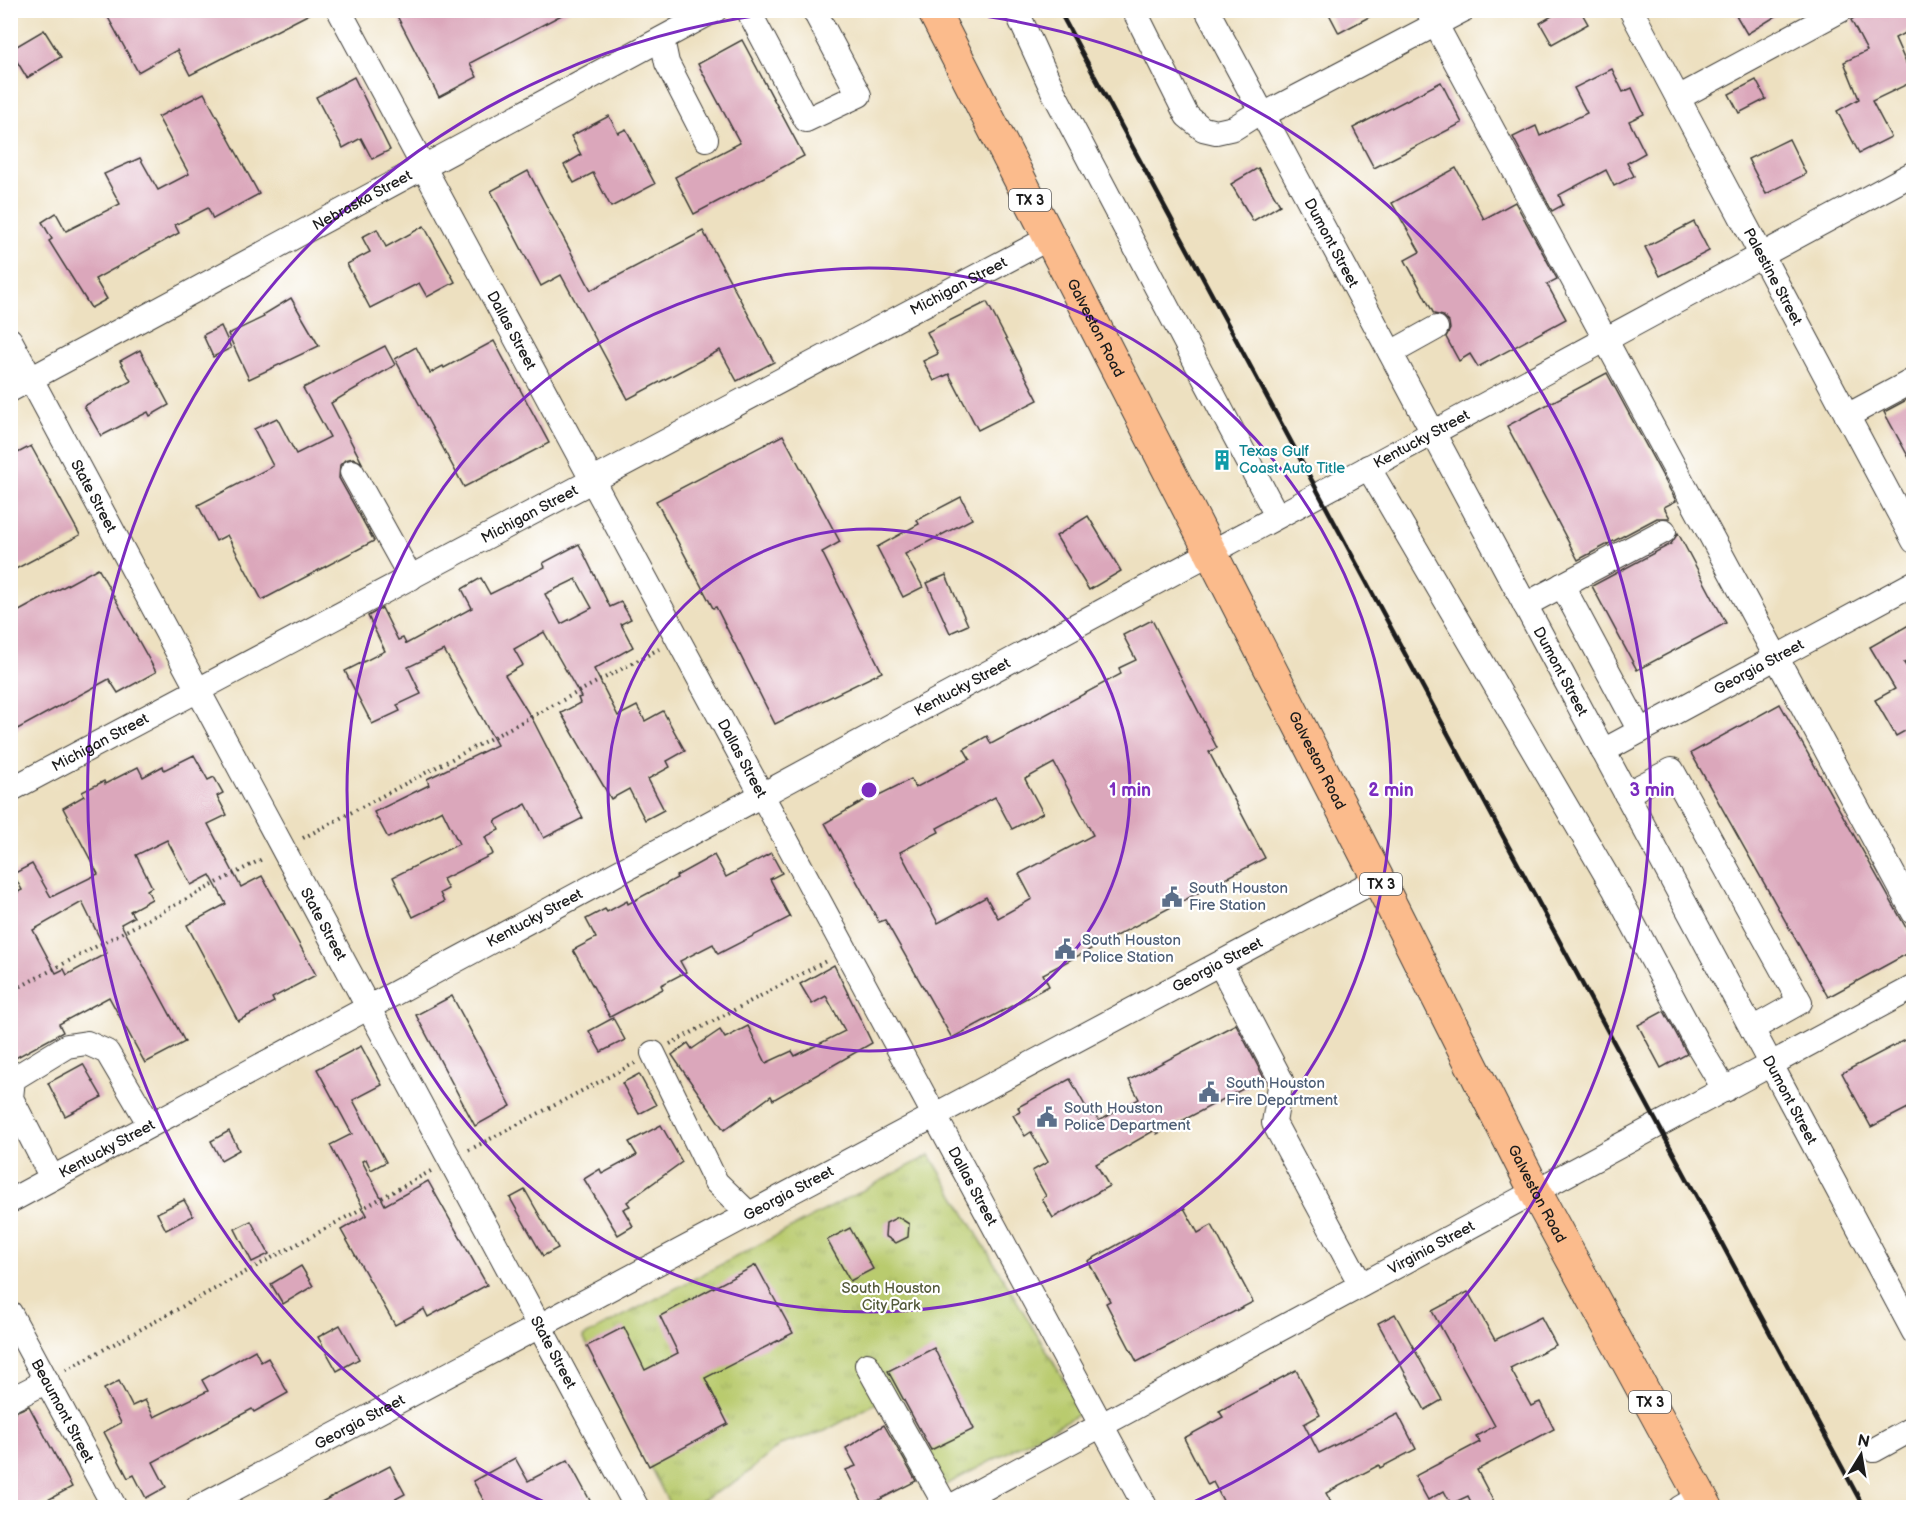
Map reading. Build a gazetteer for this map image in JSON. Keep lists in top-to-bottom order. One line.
{"streets":{"main road":["TX 3","Galveston Road"],"street":["Nebraska Street","Dumont Street","Palestine Street","Michigan Street","Dallas Street","Kentucky Street","State Street","Georgia Street","Virginia Street","Beaumont Street"]},"crossings":[["Nebraska Street","Dallas Street"],["Nebraska Street","State Street"],["Dumont Street","Kentucky Street"],["Dumont Street","Georgia Street"],["Dumont Street","Virginia Street"],["Palestine Street","Kentucky Street"],["Michigan Street","Galveston Road"],["Michigan Street","Dallas Street"],["Michigan Street","State Street"],["Galveston Road","Kentucky Street"],["Galveston Road","Georgia Street"],["Galveston Road","Virginia Street"],["Dallas Street","Kentucky Street"],["Dallas Street","Georgia Street"],["Dallas Street","Virginia Street"],["Kentucky Street","State Street"],["State Street","Georgia Street"]],"parks":["South Houston City Park"],"places":{"building":["Texas Gulf Coast Auto Title"],"public building":["South Houston Fire Station","South Houston Police Station","South Houston Fire Department","South Houston Police Department"]},"north":"top","rings":["1 min","2 min","3 min"]}
